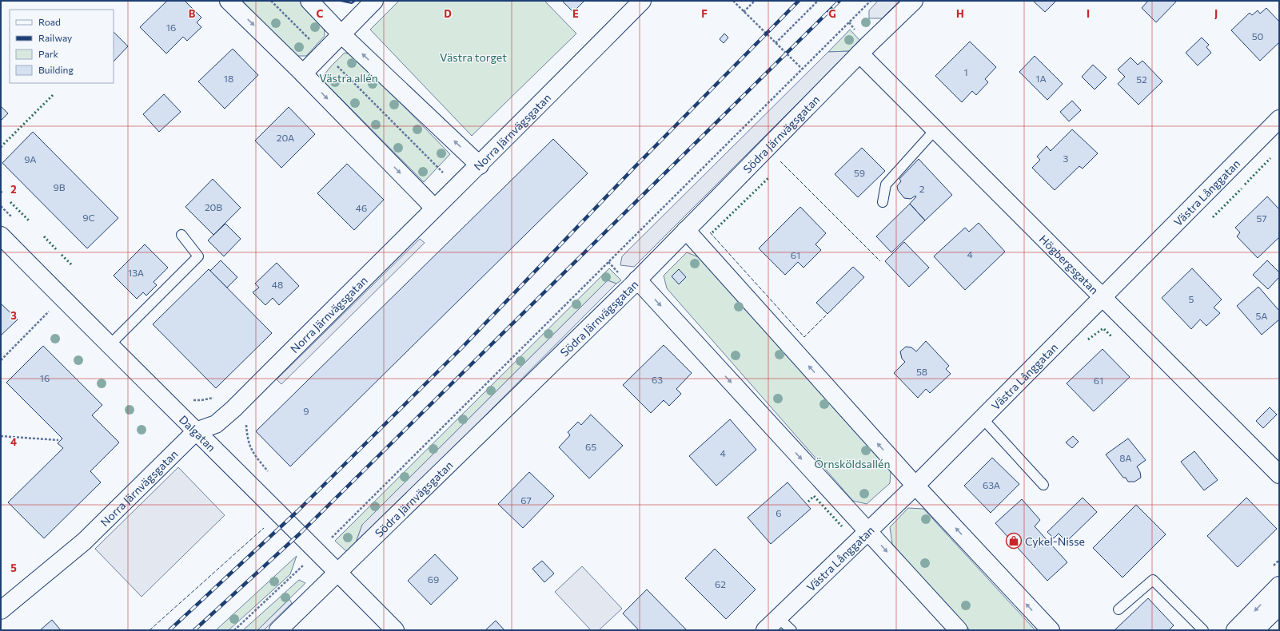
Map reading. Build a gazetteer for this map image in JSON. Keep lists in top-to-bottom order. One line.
{"streets":{"main road":["Norra Järnvägsgatan","Södra Järnvägsgatan","Västra Långgatan","Högbergsgatan","Dalgatan"]},"crossings":[["Norra Järnvägsgatan","Dalgatan"],["Södra Järnvägsgatan","Högbergsgatan"],["Södra Järnvägsgatan","Dalgatan"],["Västra Långgatan","Högbergsgatan"]],"parks":["Västra torget","Västra allén","Örnsköldsallén"],"places":{"shop":["Cykel-Nisse"]},"house_numbers":["16","50","1","18","1A","52","20A","3","9A","59","9B","2","20B","46","9C","57","4","61","13A","48","5","5A","58","16","63","61","9","65","4","8A","63A","67","6","69","62"],"legend":["Road","Railway","Park","Building"],"grid":{"columns":["B","C","D","E","F","G","H","I","J"],"rows":["2","3","4","5"]}}
